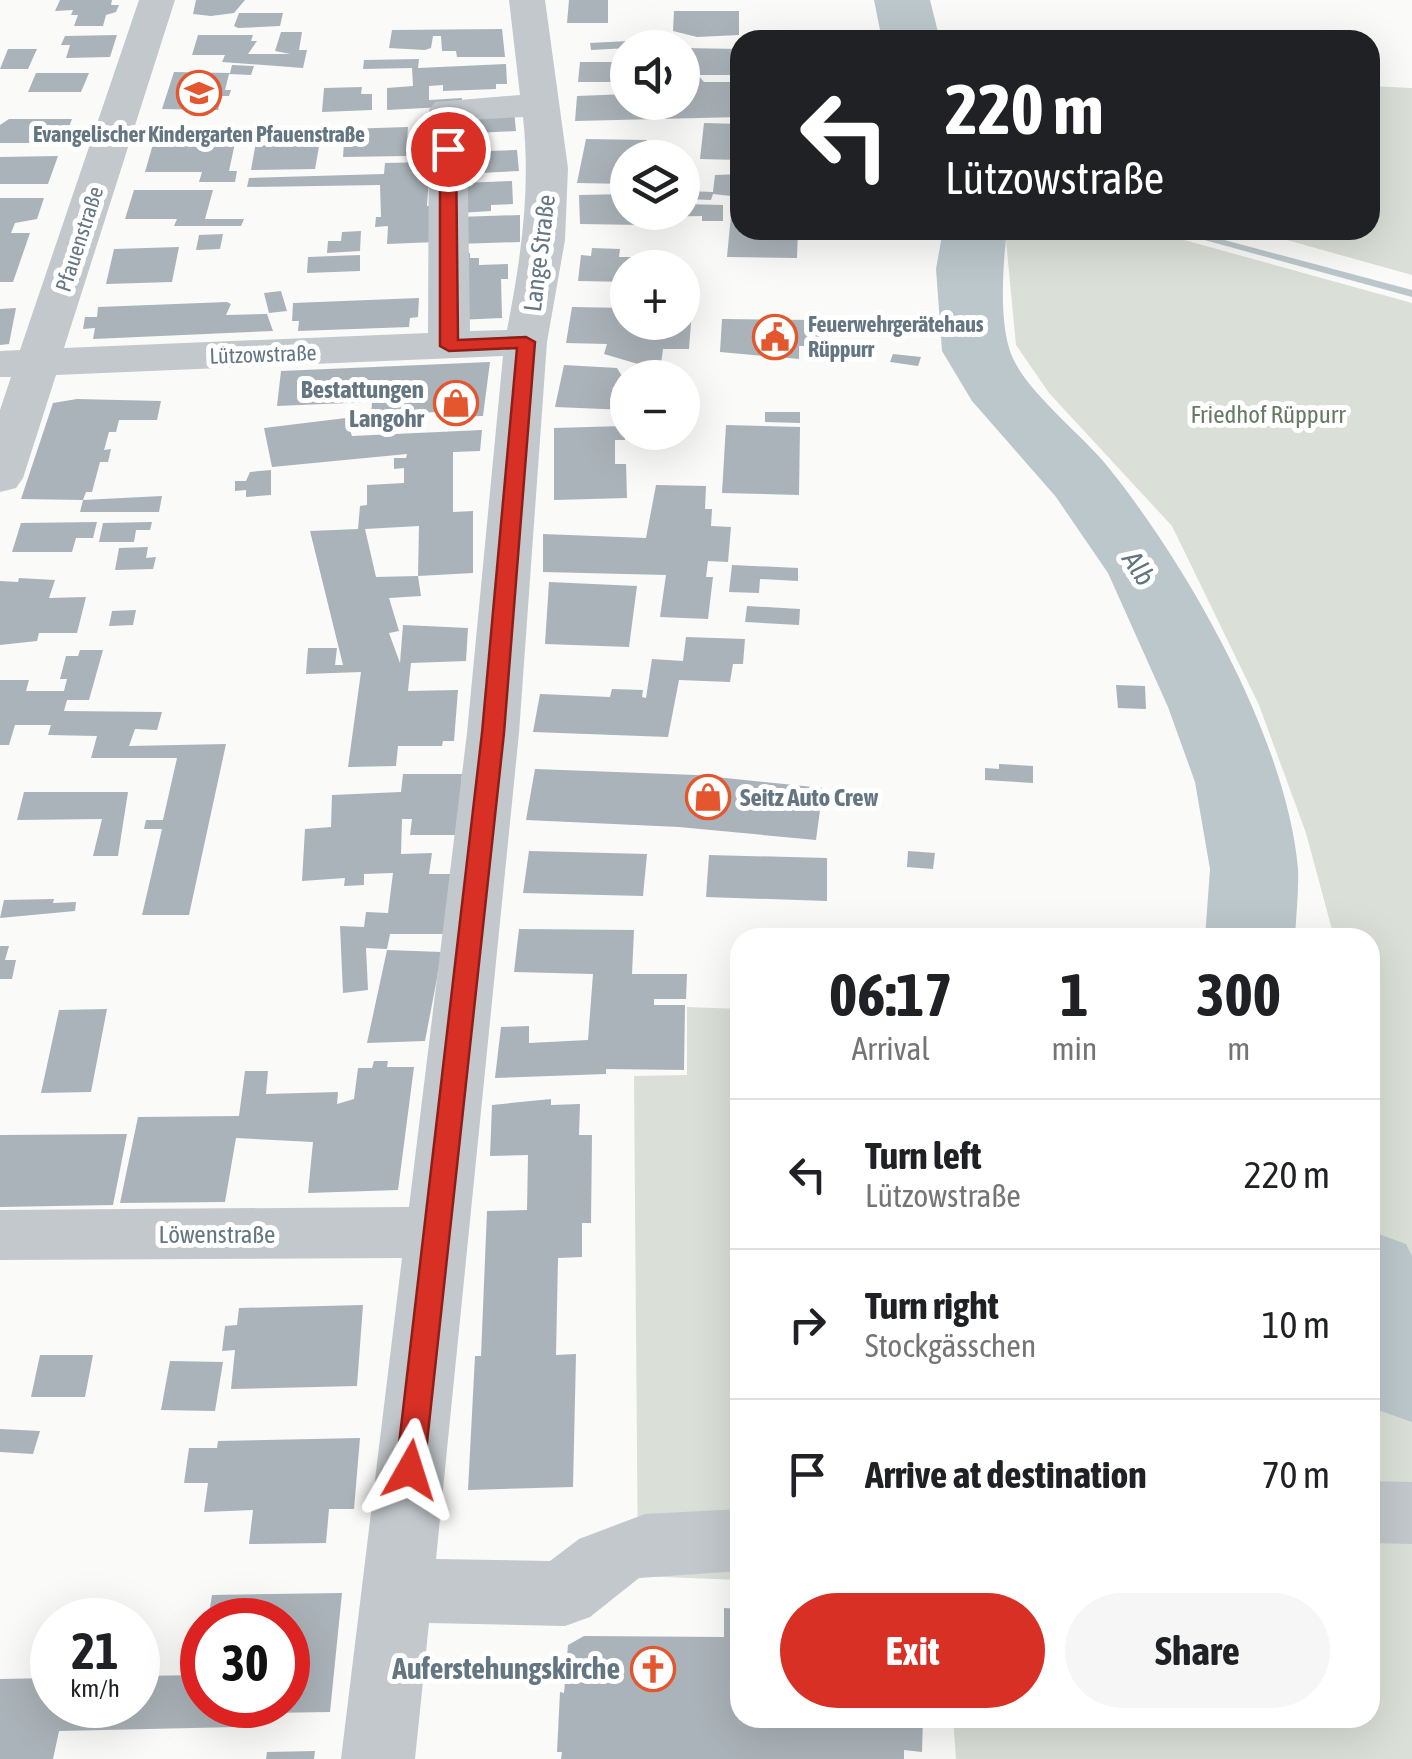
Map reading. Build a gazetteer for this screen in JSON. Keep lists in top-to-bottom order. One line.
{"streets":{"street":["Pfauenstraße","Lange Straße","Lützowstraße","Löwenstraße"]},"crossings":[["Pfauenstraße","Lützowstraße"],["Lange Straße","Lützowstraße"],["Lange Straße","Löwenstraße"]],"water":["Alb"],"parks":["Friedhof Rüppurr"],"places":{"school or university":["Evangelischer Kindergarten Pfauenstraße"],"public building":["Feuerwehrgerätehaus Rüppurr"],"shop":["Bestattungen Langohr","Seitz Auto Crew"],"church":["Auferstehungskirche"]},"page":{"map_buttons":["+","−"],"turn":["220 m","Lützowstraße"],"eta":["06:17","Arrival","1","min","300","m"],"list":[{"name":"Turn left","note":"Lützowstraße","value":"220 m"},{"name":"Turn right","note":"Stockgässchen","value":"10 m"},{"name":"Arrive at destination","value":"70 m"}],"buttons":["Exit","Share"],"speed":"21 km/h","limit":"30"}}
